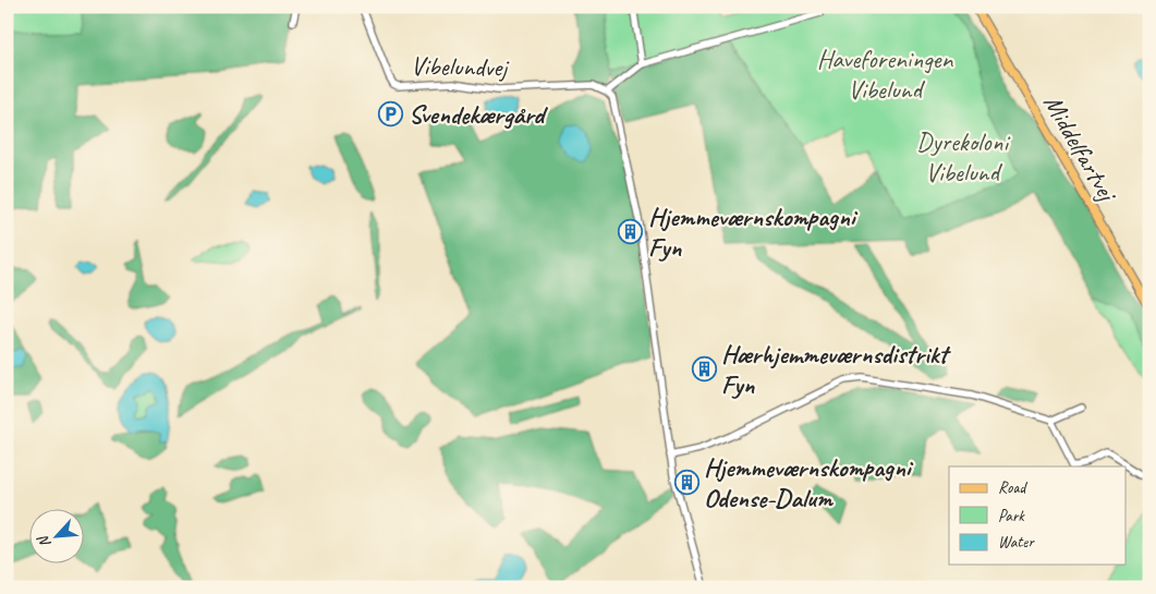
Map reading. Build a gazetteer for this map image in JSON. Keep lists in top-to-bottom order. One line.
{"streets":{"main road":["Middelfartvej"],"street":["Vibelundvej"]},"parks":["Haveforeningen Vibelund","Dyrekoloni Vibelund"],"places":{"parking":["Svendekærgård"],"building":["Hjemmeværnskompagni Fyn","Hærhjemmeværnsdistrikt Fyn","Hjemmeværnskompagni Odense-Dalum"]},"legend":["Road","Park","Water"],"north":"bottom left"}
